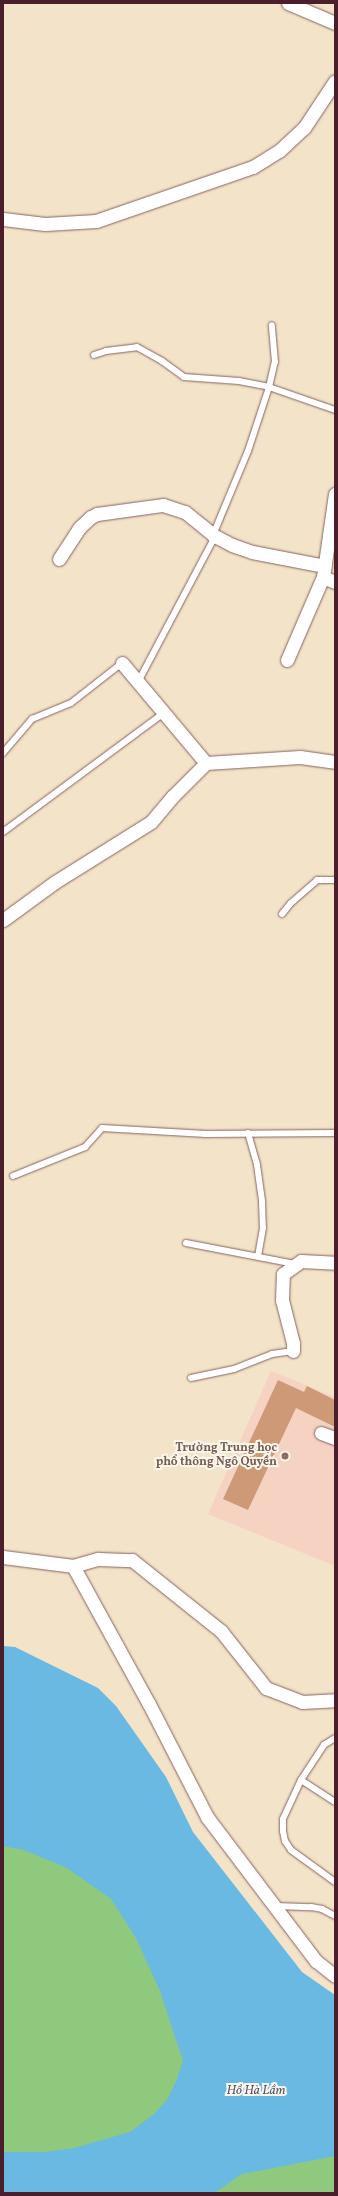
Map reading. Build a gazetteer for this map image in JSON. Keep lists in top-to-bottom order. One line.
{"water":["Hồ Hà Lầm"],"places":["Trường Trung học phổ thông Ngô Quyền"]}
